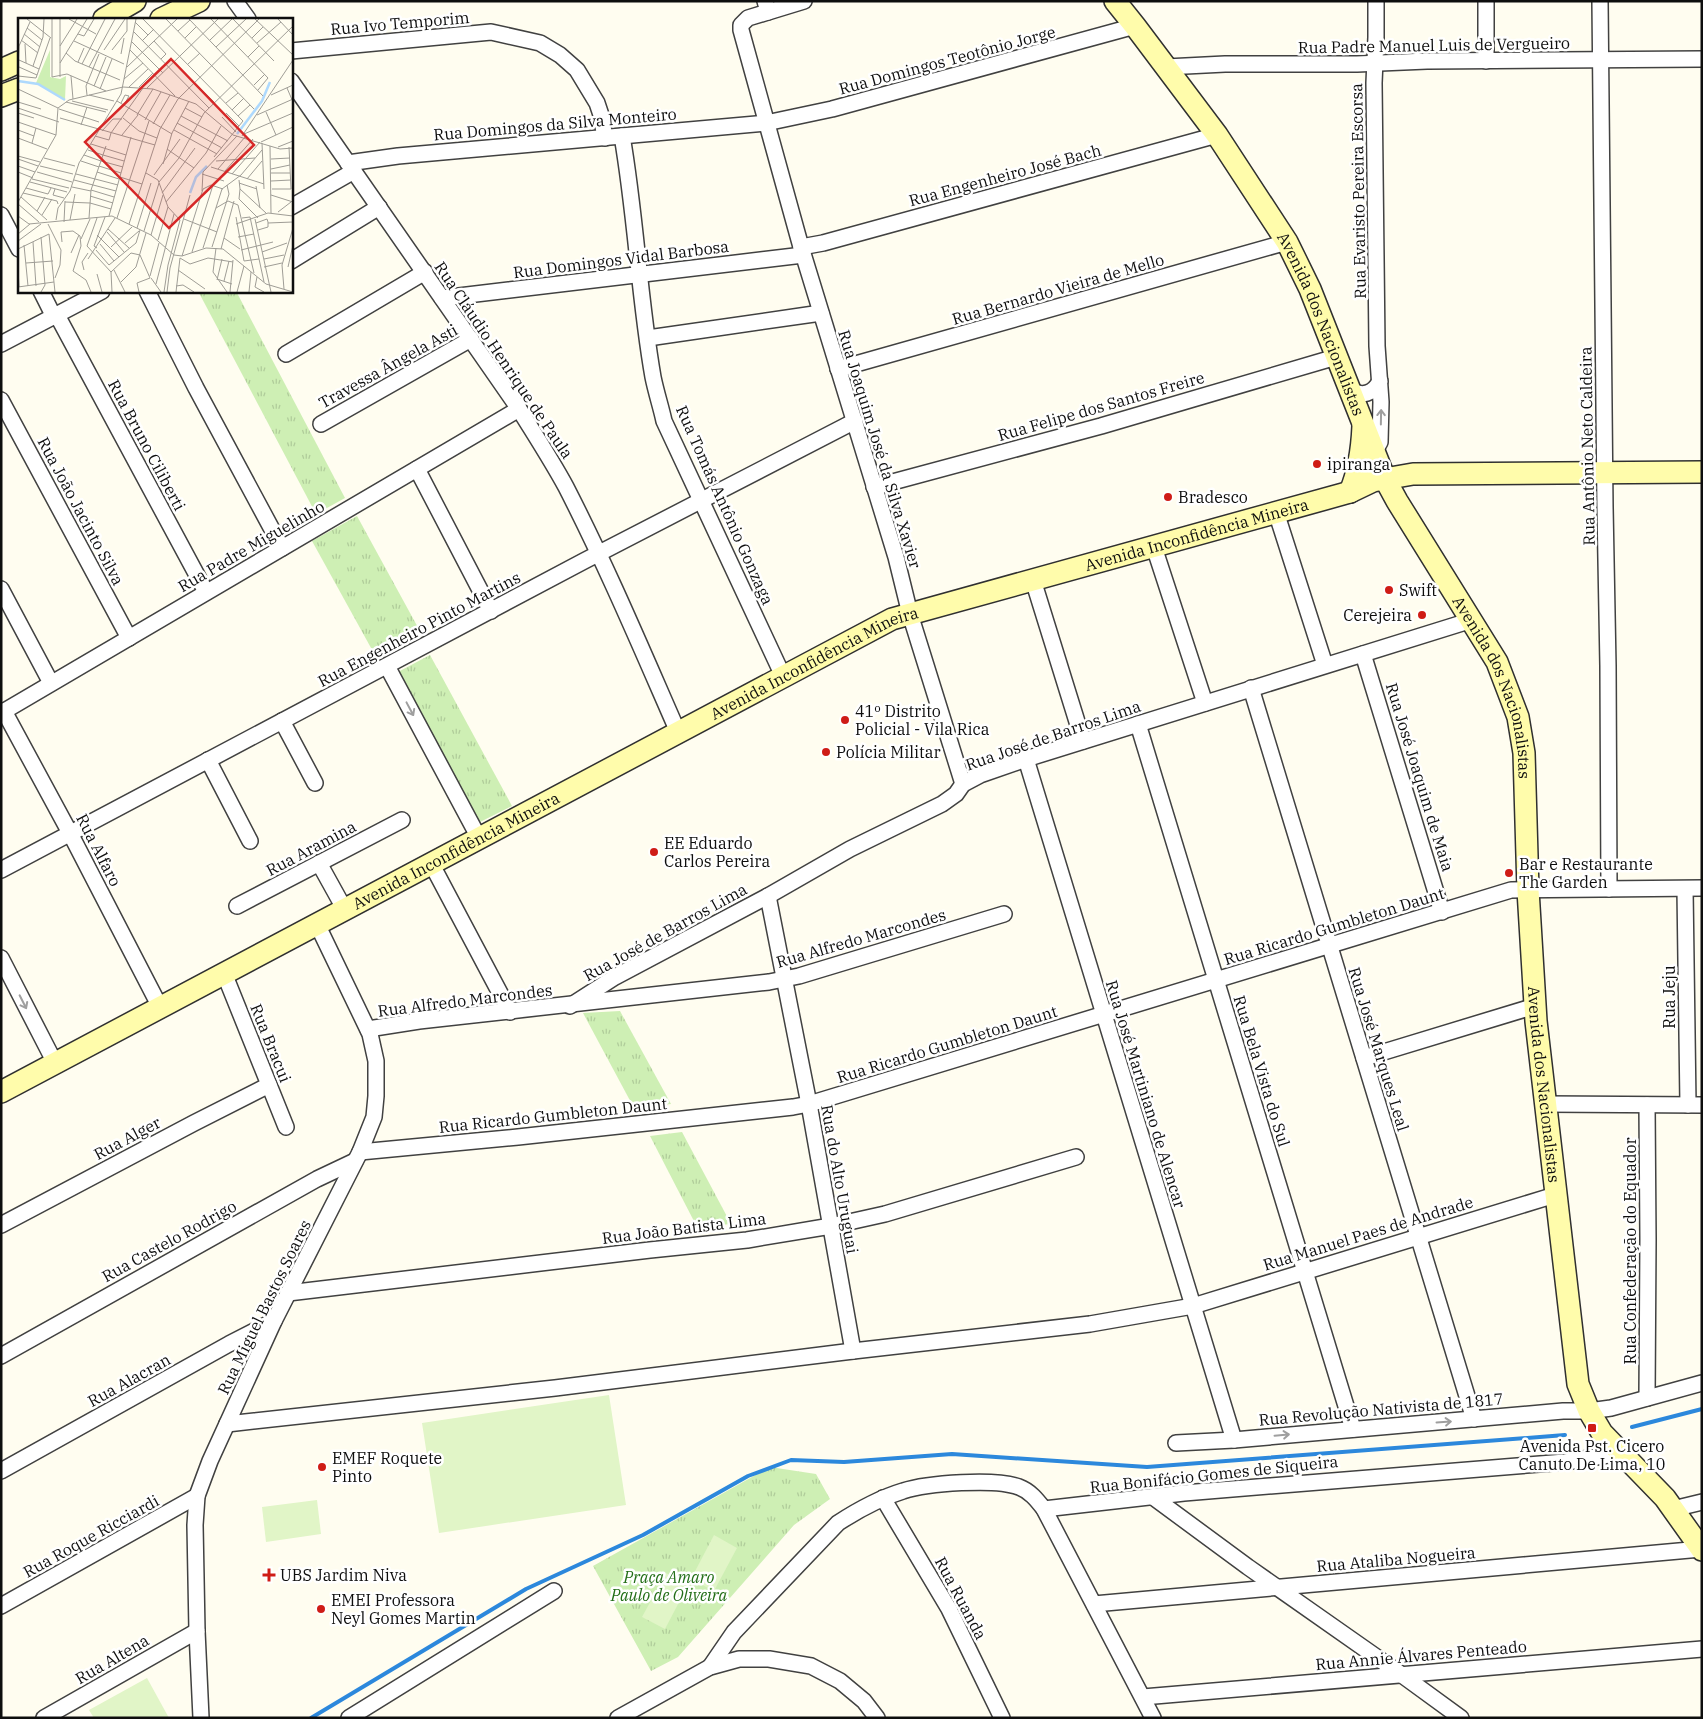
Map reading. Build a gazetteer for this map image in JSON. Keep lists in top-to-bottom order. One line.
{"streets":{"main road":["Avenida dos Nacionalistas","Avenida Inconfidência Mineira"],"street":["Rua Ivo Temporim","Rua Padre Manuel Luis de Vergueiro","Rua Domingos Teotônio Jorge","Rua Domingos da Silva Monteiro","Rua Engenheiro José Bach","Rua Evaristo Pereira Escorsa","Rua Domingos Vidal Barbosa","Rua Bernardo Vieira de Mello","Rua Cláudio Henrique de Paula","Travessa Ângela Asti","Rua Felipe dos Santos Freire","Rua Bruno Ciliberti","Rua Antônio Neto Caldeira","Rua Joaquim José da Silva Xavier","Rua Tomás Antônio Gonzaga","Rua João Jacinto Silva","Rua Padre Miguelinho","Rua Engenheiro Pinto Martins","Rua José de Barros Lima","Rua José Joaquim de Maia","Rua Aramina","Rua Alfaro","Rua Ricardo Gumbleton Daunt","Rua Alfredo Marcondes","Rua Jeju","Rua Bracui","Rua José Marques Leal","Rua Bela Vista do Sul","Rua José Martiniano de Alencar","Rua Alger","Rua do Alto Uruguai","Rua João Batista Lima","Rua Manuel Paes de Andrade","Rua Castelo Rodrigo","Rua Confederação do Equador","Rua Miguel Bastos Soares","Rua Alacran","Rua Revolução Nativista de 1817","Rua Bonifácio Gomes de Siqueira","Rua Roque Ricciardi","Rua Ataliba Nogueira","Rua Ruanda","Rua Annie Álvares Penteado","Rua Altena"]},"crossings":[["Rua Ivo Temporim","Rua Domingos da Silva Monteiro"],["Rua Padre Manuel Luis de Vergueiro","Rua Evaristo Pereira Escorsa"],["Rua Padre Manuel Luis de Vergueiro","Avenida dos Nacionalistas"],["Rua Padre Manuel Luis de Vergueiro","Rua Antônio Neto Caldeira"],["Rua Domingos Teotônio Jorge","Rua Domingos da Silva Monteiro"],["Rua Domingos Teotônio Jorge","Avenida dos Nacionalistas"],["Rua Domingos Teotônio Jorge","Rua Joaquim José da Silva Xavier"],["Rua Domingos da Silva Monteiro","Rua Cláudio Henrique de Paula"],["Rua Domingos da Silva Monteiro","Rua Joaquim José da Silva Xavier"],["Rua Domingos da Silva Monteiro","Rua Tomás Antônio Gonzaga"],["Rua Engenheiro José Bach","Rua Domingos Vidal Barbosa"],["Rua Engenheiro José Bach","Avenida dos Nacionalistas"],["Rua Engenheiro José Bach","Rua Joaquim José da Silva Xavier"],["Rua Evaristo Pereira Escorsa","Avenida dos Nacionalistas"],["Rua Domingos Vidal Barbosa","Rua Cláudio Henrique de Paula"],["Rua Domingos Vidal Barbosa","Rua Joaquim José da Silva Xavier"],["Rua Domingos Vidal Barbosa","Rua Tomás Antônio Gonzaga"],["Rua Bernardo Vieira de Mello","Avenida dos Nacionalistas"],["Rua Bernardo Vieira de Mello","Rua Joaquim José da Silva Xavier"],["Avenida dos Nacionalistas","Rua Felipe dos Santos Freire"],["Avenida dos Nacionalistas","Avenida Inconfidência Mineira"],["Avenida dos Nacionalistas","Rua José de Barros Lima"],["Avenida dos Nacionalistas","Rua Ricardo Gumbleton Daunt"],["Avenida dos Nacionalistas","Rua Manuel Paes de Andrade"],["Avenida dos Nacionalistas","Rua Revolução Nativista de 1817"],["Avenida dos Nacionalistas","Rua Bonifácio Gomes de Siqueira"],["Avenida dos Nacionalistas","Rua Ataliba Nogueira"],["Rua Cláudio Henrique de Paula","Travessa Ângela Asti"],["Rua Cláudio Henrique de Paula","Avenida Inconfidência Mineira"],["Rua Cláudio Henrique de Paula","Rua Padre Miguelinho"],["Rua Cláudio Henrique de Paula","Rua Engenheiro Pinto Martins"],["Rua Felipe dos Santos Freire","Rua Joaquim José da Silva Xavier"],["Rua Bruno Ciliberti","Rua Padre Miguelinho"],["Rua Antônio Neto Caldeira","Avenida Inconfidência Mineira"],["Rua Antônio Neto Caldeira","Rua Ricardo Gumbleton Daunt"],["Rua Joaquim José da Silva Xavier","Avenida Inconfidência Mineira"],["Rua Joaquim José da Silva Xavier","Rua Engenheiro Pinto Martins"],["Rua Joaquim José da Silva Xavier","Rua José de Barros Lima"],["Rua Tomás Antônio Gonzaga","Avenida Inconfidência Mineira"],["Rua Tomás Antônio Gonzaga","Rua Engenheiro Pinto Martins"],["Rua João Jacinto Silva","Rua Padre Miguelinho"],["Avenida Inconfidência Mineira","Rua Alfaro"],["Avenida Inconfidência Mineira","Rua Bracui"],["Avenida Inconfidência Mineira","Rua Miguel Bastos Soares"],["Rua Padre Miguelinho","Rua Alfaro"],["Rua Engenheiro Pinto Martins","Rua Alfaro"],["Rua José de Barros Lima","Rua José Joaquim de Maia"],["Rua José de Barros Lima","Rua Alfredo Marcondes"],["Rua José de Barros Lima","Rua José Marques Leal"],["Rua José de Barros Lima","Rua Bela Vista do Sul"],["Rua José de Barros Lima","Rua José Martiniano de Alencar"],["Rua José de Barros Lima","Rua do Alto Uruguai"],["Rua José Joaquim de Maia","Rua Ricardo Gumbleton Daunt"],["Rua Ricardo Gumbleton Daunt","Rua Jeju"],["Rua Ricardo Gumbleton Daunt","Rua José Marques Leal"],["Rua Ricardo Gumbleton Daunt","Rua Bela Vista do Sul"],["Rua Ricardo Gumbleton Daunt","Rua José Martiniano de Alencar"],["Rua Ricardo Gumbleton Daunt","Rua do Alto Uruguai"],["Rua Ricardo Gumbleton Daunt","Rua Castelo Rodrigo"],["Rua Ricardo Gumbleton Daunt","Rua Miguel Bastos Soares"],["Rua Alfredo Marcondes","Rua do Alto Uruguai"],["Rua Alfredo Marcondes","Rua Miguel Bastos Soares"],["Rua Bracui","Rua Alger"],["Rua José Marques Leal","Rua Manuel Paes de Andrade"],["Rua José Marques Leal","Rua Revolução Nativista de 1817"],["Rua Bela Vista do Sul","Rua Manuel Paes de Andrade"],["Rua Bela Vista do Sul","Rua Revolução Nativista de 1817"],["Rua José Martiniano de Alencar","Rua Manuel Paes de Andrade"],["Rua José Martiniano de Alencar","Rua Revolução Nativista de 1817"],["Rua do Alto Uruguai","Rua João Batista Lima"],["Rua do Alto Uruguai","Rua Manuel Paes de Andrade"],["Rua João Batista Lima","Rua Miguel Bastos Soares"],["Rua Manuel Paes de Andrade","Rua Miguel Bastos Soares"],["Rua Castelo Rodrigo","Rua Miguel Bastos Soares"],["Rua Confederação do Equador","Rua Revolução Nativista de 1817"],["Rua Miguel Bastos Soares","Rua Alacran"],["Rua Miguel Bastos Soares","Rua Roque Ricciardi"],["Rua Miguel Bastos Soares","Rua Altena"]],"one_way":["Rua Revolução Nativista de 1817"],"parks":["Praça Amaro Paulo de Oliveira"],"places":{"other":["ipiranga","Bradesco","Swift","Cerejeira","41º Distrito Policial - Vila Rica","Polícia Militar","EE Eduardo Carlos Pereira","Bar e Restaurante The Garden","EMEF Roquete Pinto","EMEI Professora Neyl Gomes Martin"],"transit":["Avenida Pst. Cicero Canuto De Lima, 10"],"health":["UBS Jardim Niva"]}}
